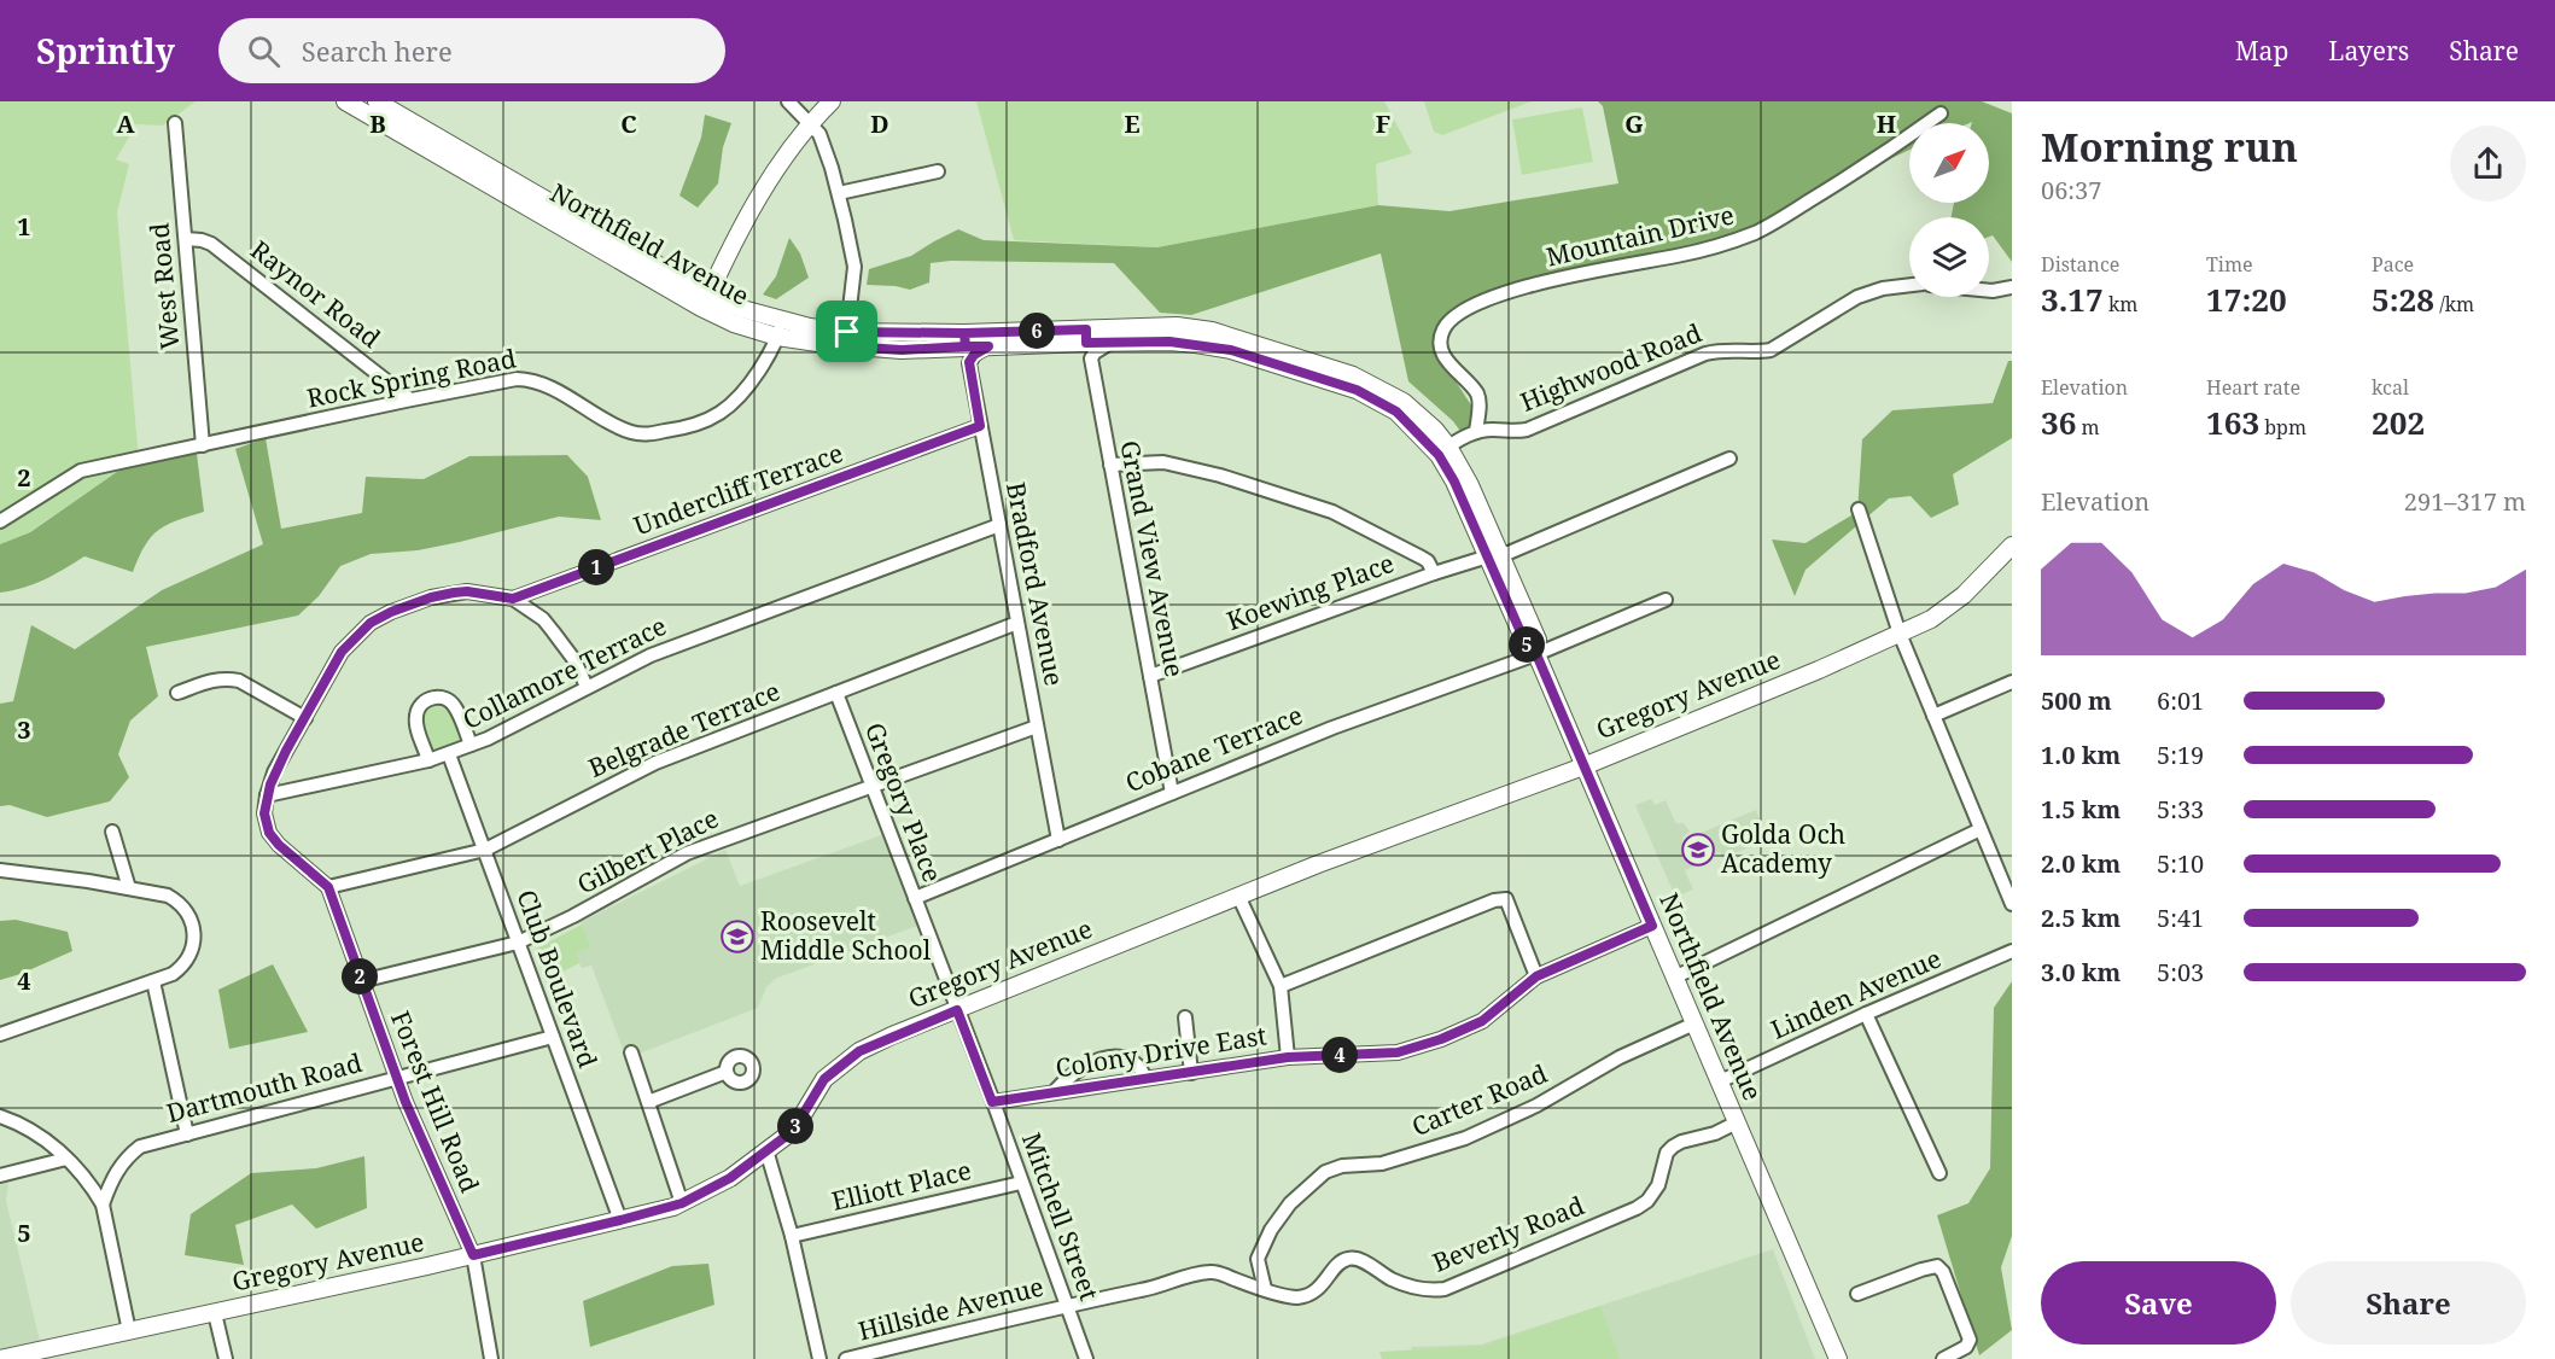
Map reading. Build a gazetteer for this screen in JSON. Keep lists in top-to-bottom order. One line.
{"streets":{"main road":["Northfield Avenue","Gregory Avenue"],"street":["Mountain Drive","West Road","Raynor Road","Highwood Road","Rock Spring Road","Undercliff Terrace","Grand View Avenue","Bradford Avenue","Koewing Place","Collamore Terrace","Belgrade Terrace","Cobane Terrace","Gregory Place","Gilbert Place","Club Boulevard","Linden Avenue","Colony Drive East","Dartmouth Road","Carter Road","Forest Hill Road","Elliott Place","Mitchell Street","Beverly Road","Hillside Avenue"]},"crossings":[["Mountain Drive","Highwood Road"],["Northfield Avenue","Highwood Road"],["Northfield Avenue","Rock Spring Road"],["Northfield Avenue","Grand View Avenue"],["Northfield Avenue","Bradford Avenue"],["Northfield Avenue","Koewing Place"],["Northfield Avenue","Gregory Avenue"],["Northfield Avenue","Cobane Terrace"],["Northfield Avenue","Linden Avenue"],["Northfield Avenue","Colony Drive East"],["Northfield Avenue","Carter Road"],["Northfield Avenue","Beverly Road"],["West Road","Raynor Road"],["West Road","Rock Spring Road"],["Raynor Road","Rock Spring Road"],["Undercliff Terrace","Bradford Avenue"],["Grand View Avenue","Koewing Place"],["Grand View Avenue","Cobane Terrace"],["Bradford Avenue","Collamore Terrace"],["Bradford Avenue","Belgrade Terrace"],["Bradford Avenue","Cobane Terrace"],["Bradford Avenue","Gilbert Place"],["Collamore Terrace","Club Boulevard"],["Gregory Avenue","Gregory Place"],["Gregory Avenue","Club Boulevard"],["Gregory Avenue","Forest Hill Road"],["Gregory Avenue","Mitchell Street"],["Belgrade Terrace","Gregory Place"],["Belgrade Terrace","Club Boulevard"],["Belgrade Terrace","Forest Hill Road"],["Cobane Terrace","Gregory Place"],["Gregory Place","Gilbert Place"],["Gregory Place","Mitchell Street"],["Gilbert Place","Club Boulevard"],["Gilbert Place","Forest Hill Road"],["Club Boulevard","Dartmouth Road"],["Colony Drive East","Mitchell Street"],["Dartmouth Road","Forest Hill Road"],["Carter Road","Beverly Road"],["Elliott Place","Mitchell Street"],["Mitchell Street","Beverly Road"],["Mitchell Street","Hillside Avenue"],["Beverly Road","Hillside Avenue"]],"places":{"school or university":["Golda Och Academy","Roosevelt Middle School"]},"north":"top right","page":{"header":"Sprintly","search":"Search here","nav":["Map","Layers","Share"],"heading":["Morning run","06:37"],"stats":[["Distance","3.17 km"],["Time","17:20"],["Pace","5:28 /km"],["Elevation","36 m"],["Heart rate","163 bpm"],["kcal","202"]],"pins":["6","1","5","2","4","3"],"chart":["Elevation","291–317 m"],"list":[{"name":"500 m","note":"6:01"},{"name":"1.0 km","note":"5:19"},{"name":"1.5 km","note":"5:33"},{"name":"2.0 km","note":"5:10"},{"name":"2.5 km","note":"5:41"},{"name":"3.0 km","note":"5:03"}],"buttons":["Save","Share"]},"grid":{"columns":["A","B","C","D","E","F","G","H"],"rows":["1","2","3","4","5"]}}
